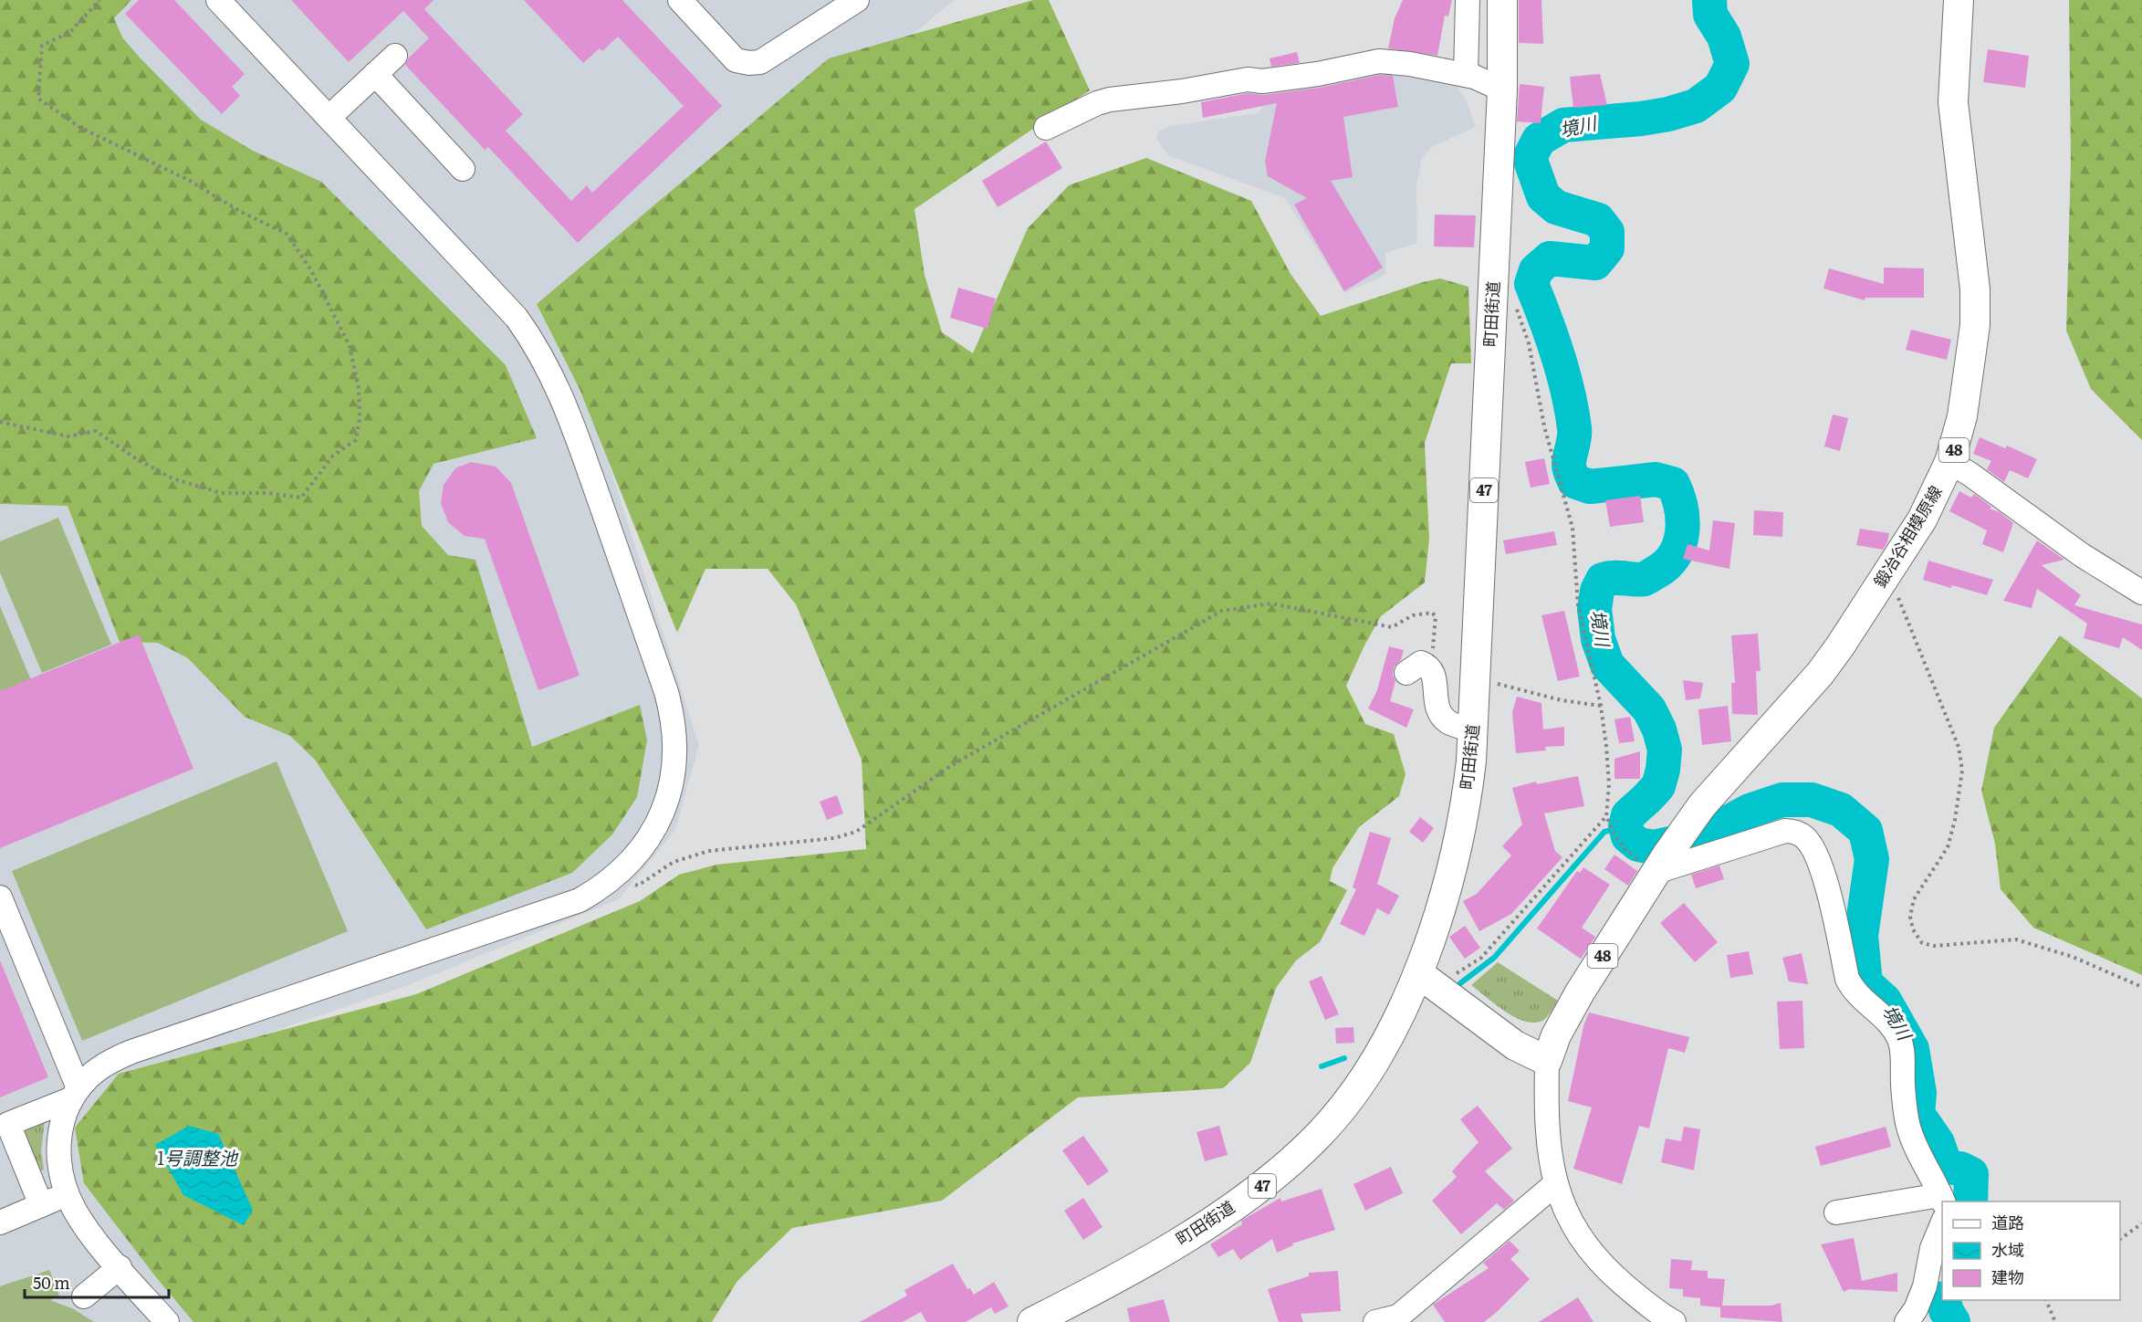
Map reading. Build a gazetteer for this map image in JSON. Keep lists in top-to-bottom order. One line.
{"streets":{"main road":["町田街道","48","47","鍛冶谷相模原線"]},"crossings":[["48","鍛冶谷相模原線"]],"water":["境川","1号調整池"],"legend":["道路","水域","建物"],"scale_bar":"50 m"}
